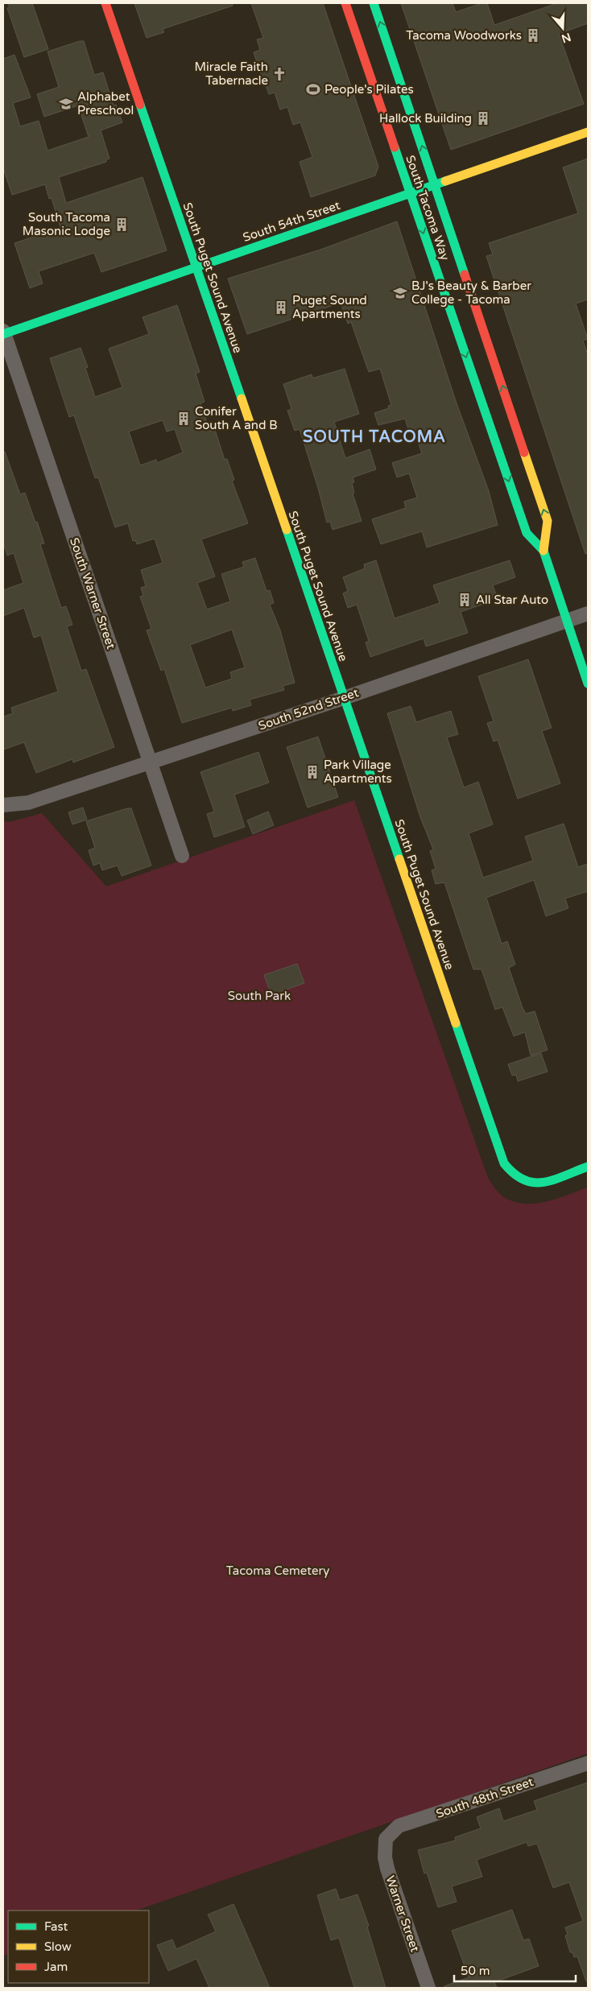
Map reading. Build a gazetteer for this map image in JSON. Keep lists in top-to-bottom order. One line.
{"streets":{"street":["South Tacoma Way","South 54th Street","South Puget Sound Avenue","South Warner Street","South 52nd Street","South 48th Street","Warner Street"]},"crossings":[["South Tacoma Way","South 54th Street"],["South Tacoma Way","South 52nd Street"],["South 54th Street","South Puget Sound Avenue"],["South 54th Street","South Warner Street"],["South Puget Sound Avenue","South 52nd Street"],["South Warner Street","South 52nd Street"],["South 48th Street","Warner Street"]],"districts":["SOUTH TACOMA"],"parks":["South Park","Tacoma Cemetery"],"places":{"building":["Tacoma Woodworks","Hallock Building","South Tacoma Masonic Lodge","Puget Sound Apartments","Conifer South A and B","All Star Auto","Park Village Apartments"],"church":["Miracle Faith Tabernacle"],"sports":["People's Pilates"],"school or university":["Alphabet Preschool","BJ's Beauty & Barber College - Tacoma"]},"legend":["Fast","Slow","Jam"],"scale_bar":"50 m","north":"bottom"}
